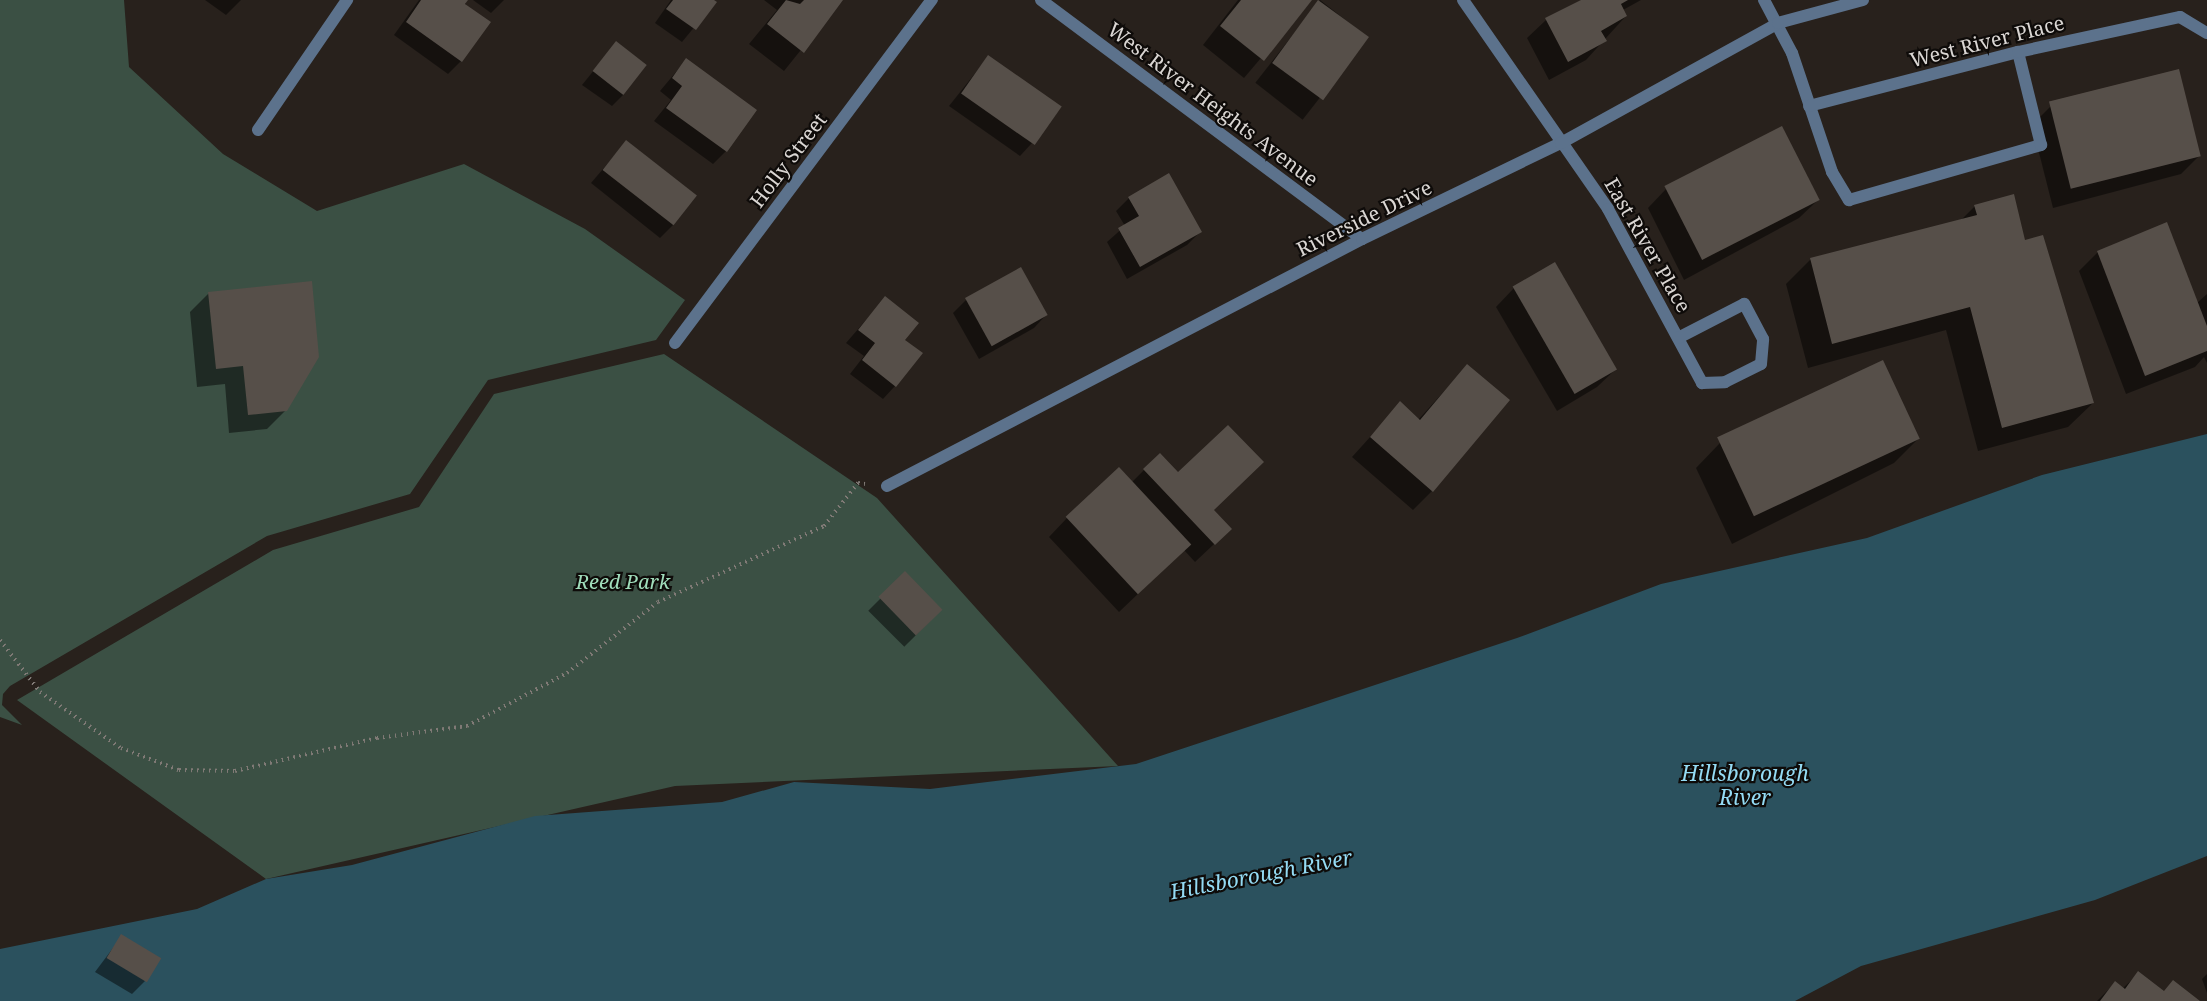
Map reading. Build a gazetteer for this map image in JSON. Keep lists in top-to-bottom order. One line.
{"streets":{"street":["West River Place","West River Heights Avenue","Holly Street","Riverside Drive","East River Place"]},"crossings":[["West River Heights Avenue","Riverside Drive"],["Riverside Drive","East River Place"]],"water":["Hillsborough River"],"parks":["Reed Park"]}
